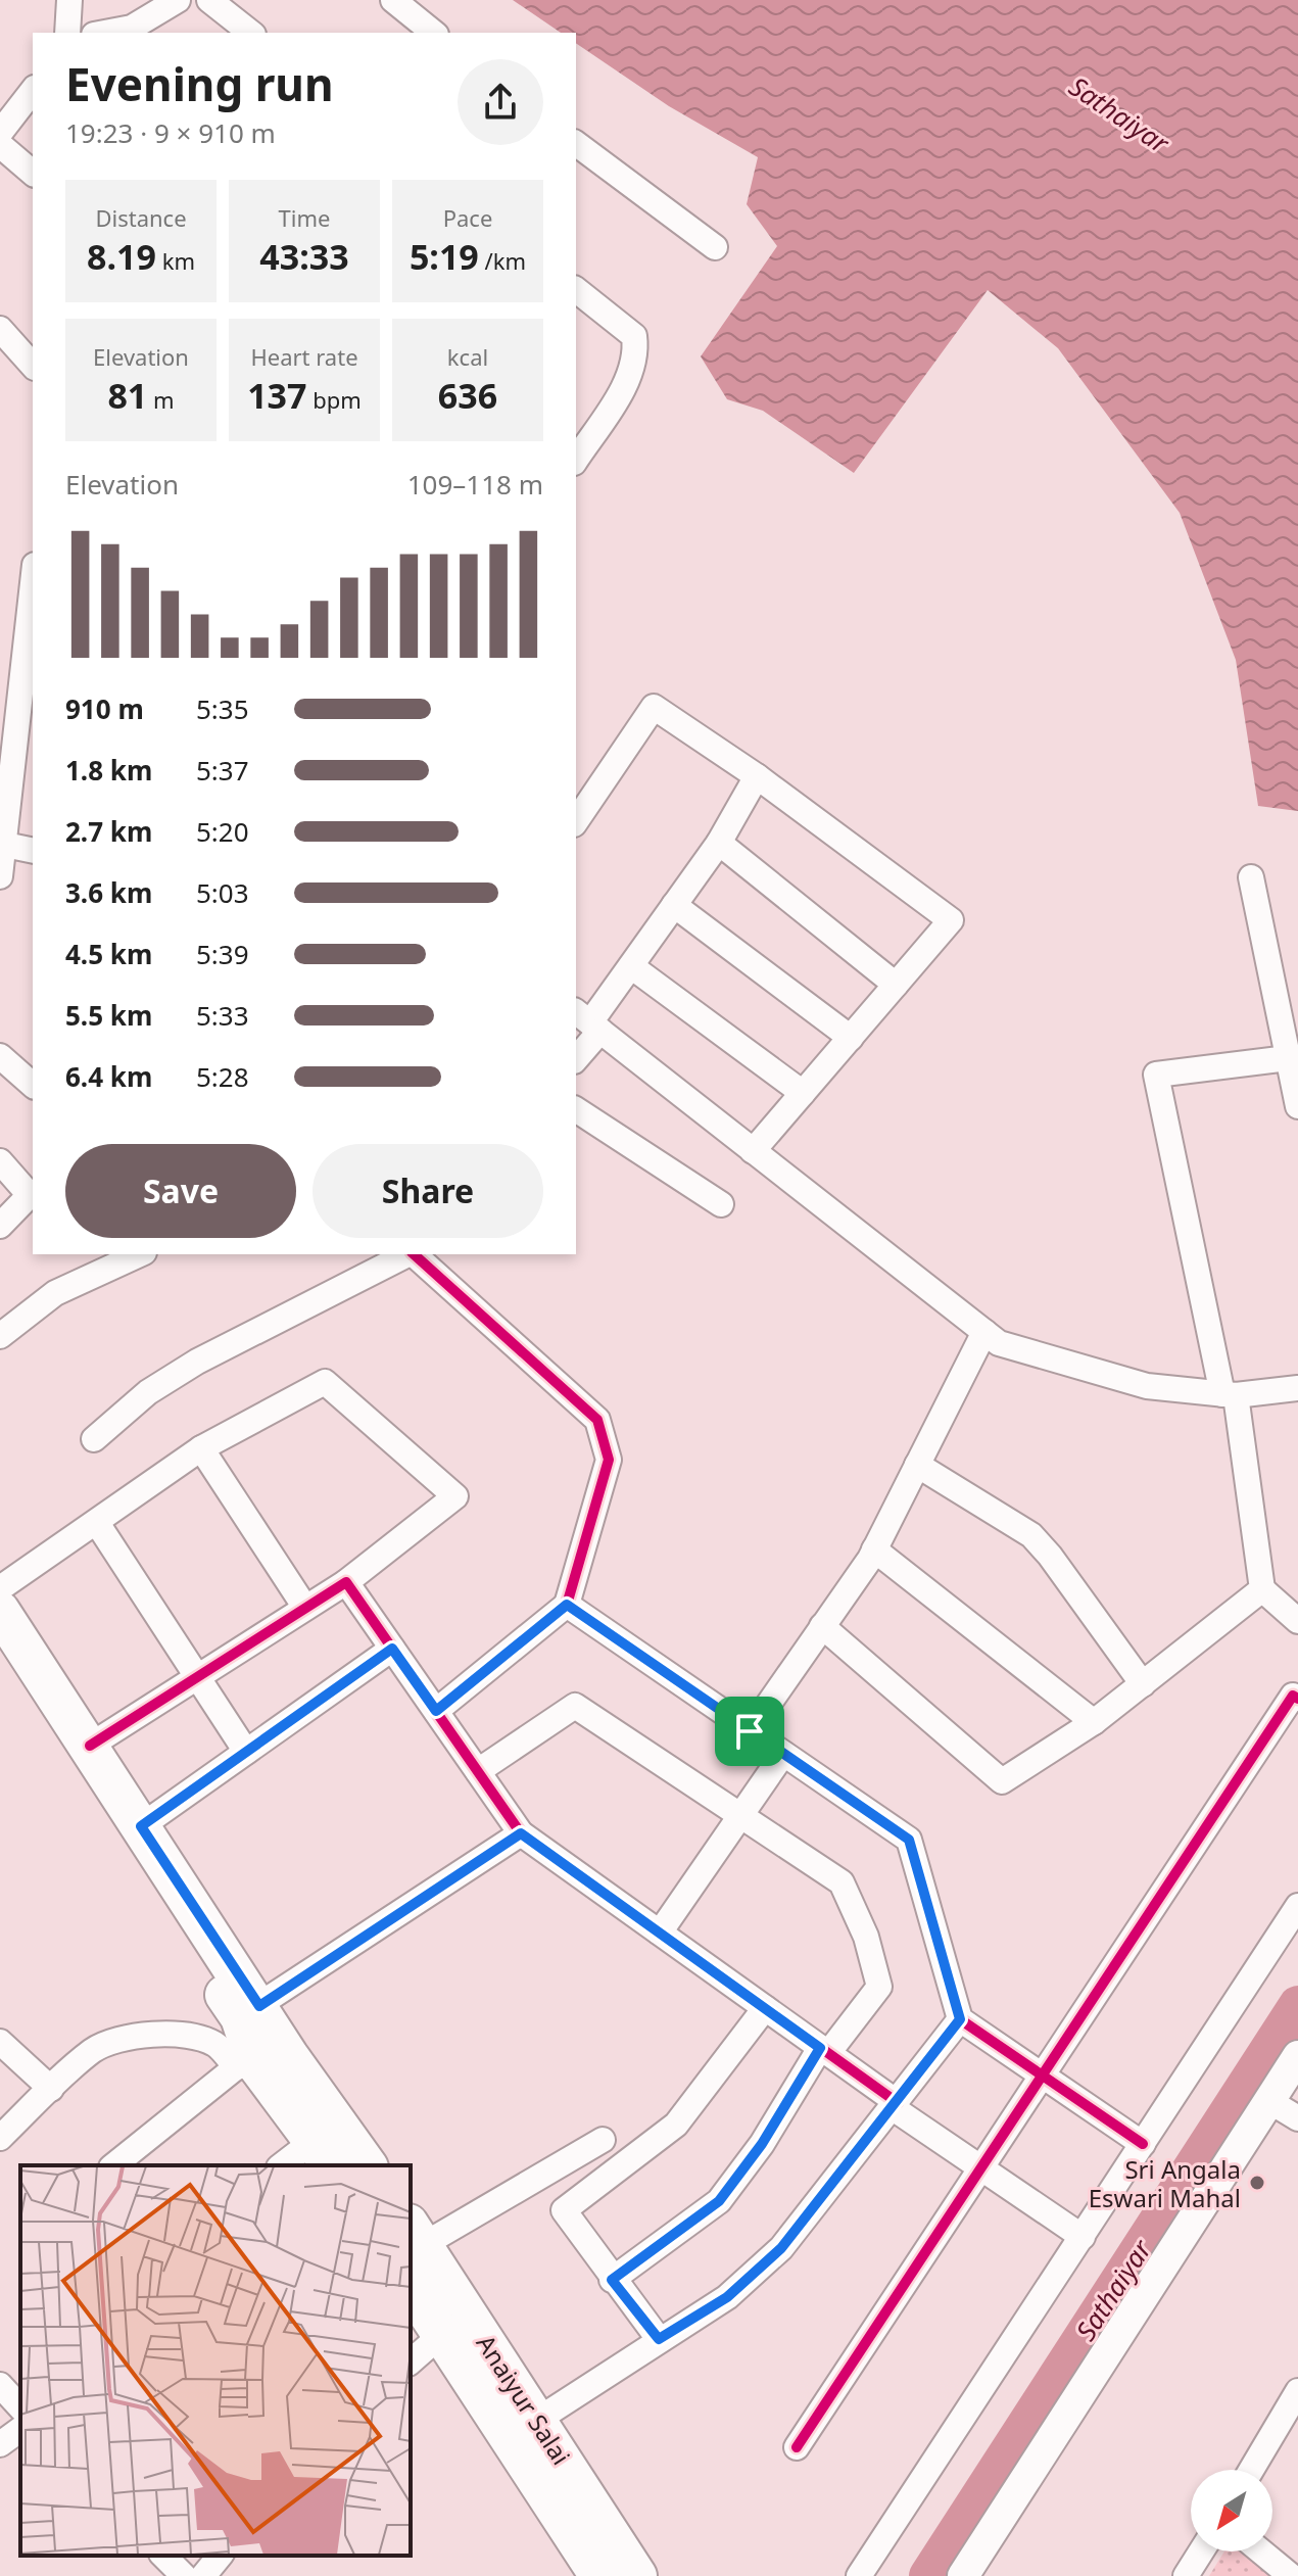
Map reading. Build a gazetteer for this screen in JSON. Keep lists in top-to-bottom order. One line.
{"streets":{"main road":["Anaiyur Salai"]},"water":["Sathaiyar"],"places":["Sri Angala Eswari Mahal"],"north":"bottom left","page":{"heading":["Evening run","19:23 · 9 × 910 m"],"stats":[["Distance","8.19 km"],["Time","43:33"],["Pace","5:19 /km"],["Elevation","81 m"],["Heart rate","137 bpm"],["kcal","636"]],"chart":["Elevation","109–118 m"],"list":[{"name":"910 m","note":"5:35"},{"name":"1.8 km","note":"5:37"},{"name":"2.7 km","note":"5:20"},{"name":"3.6 km","note":"5:03"},{"name":"4.5 km","note":"5:39"},{"name":"5.5 km","note":"5:33"},{"name":"6.4 km","note":"5:28"}],"buttons":["Save","Share"]}}
